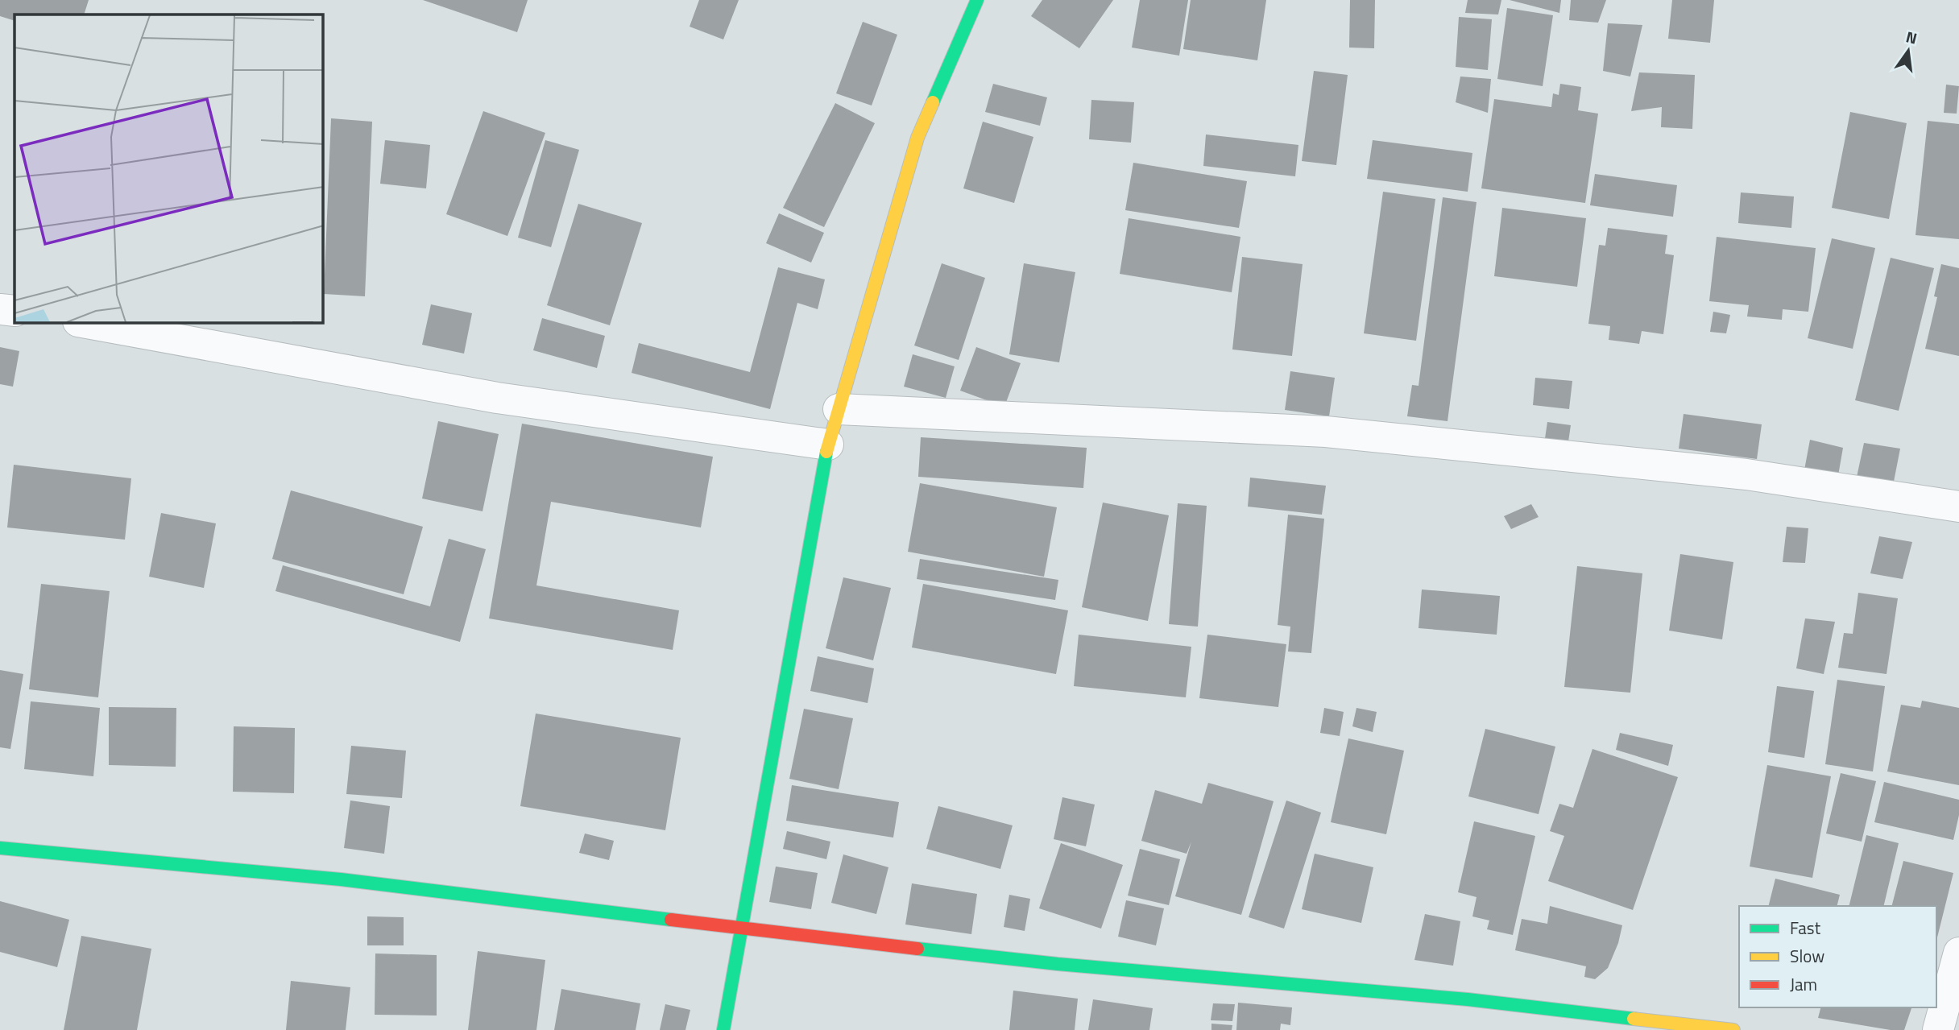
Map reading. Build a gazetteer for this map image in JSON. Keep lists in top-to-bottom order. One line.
{"legend":["Fast","Slow","Jam"],"north":"top"}
